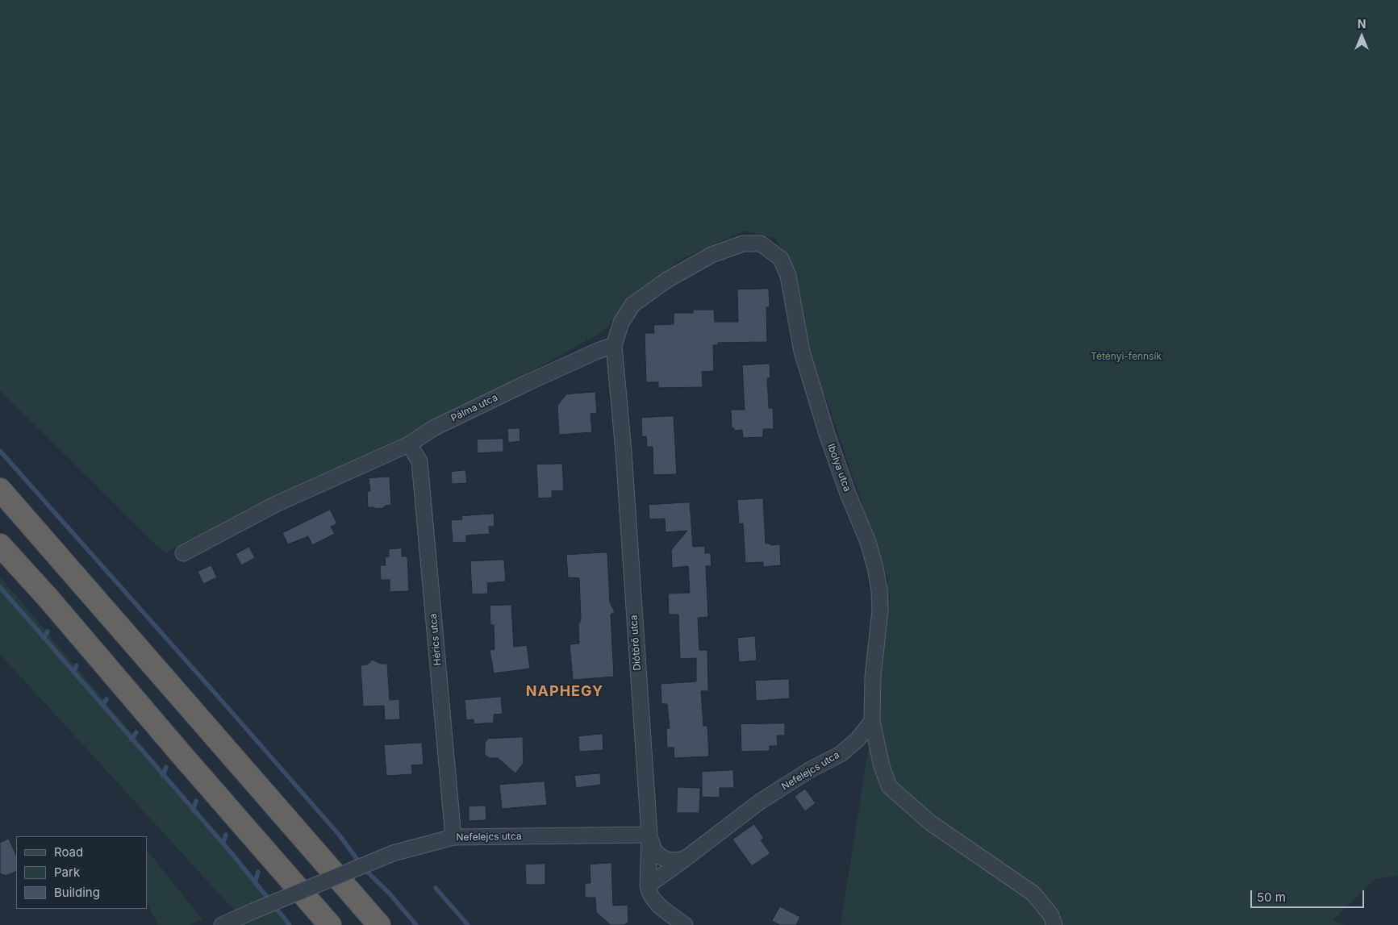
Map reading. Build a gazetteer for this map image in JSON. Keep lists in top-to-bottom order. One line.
{"streets":{"street":["Pálma utca","Ibolya utca","Hérics utca","Diótörő utca","Nefelejcs utca"]},"crossings":[["Pálma utca","Ibolya utca"],["Pálma utca","Hérics utca"],["Pálma utca","Diótörő utca"],["Ibolya utca","Diótörő utca"],["Ibolya utca","Nefelejcs utca"],["Hérics utca","Nefelejcs utca"],["Diótörő utca","Nefelejcs utca"]],"districts":["NAPHEGY"],"parks":["Tétényi-fennsík"],"legend":["Road","Park","Building"],"scale_bar":"50 m","north":"top"}
